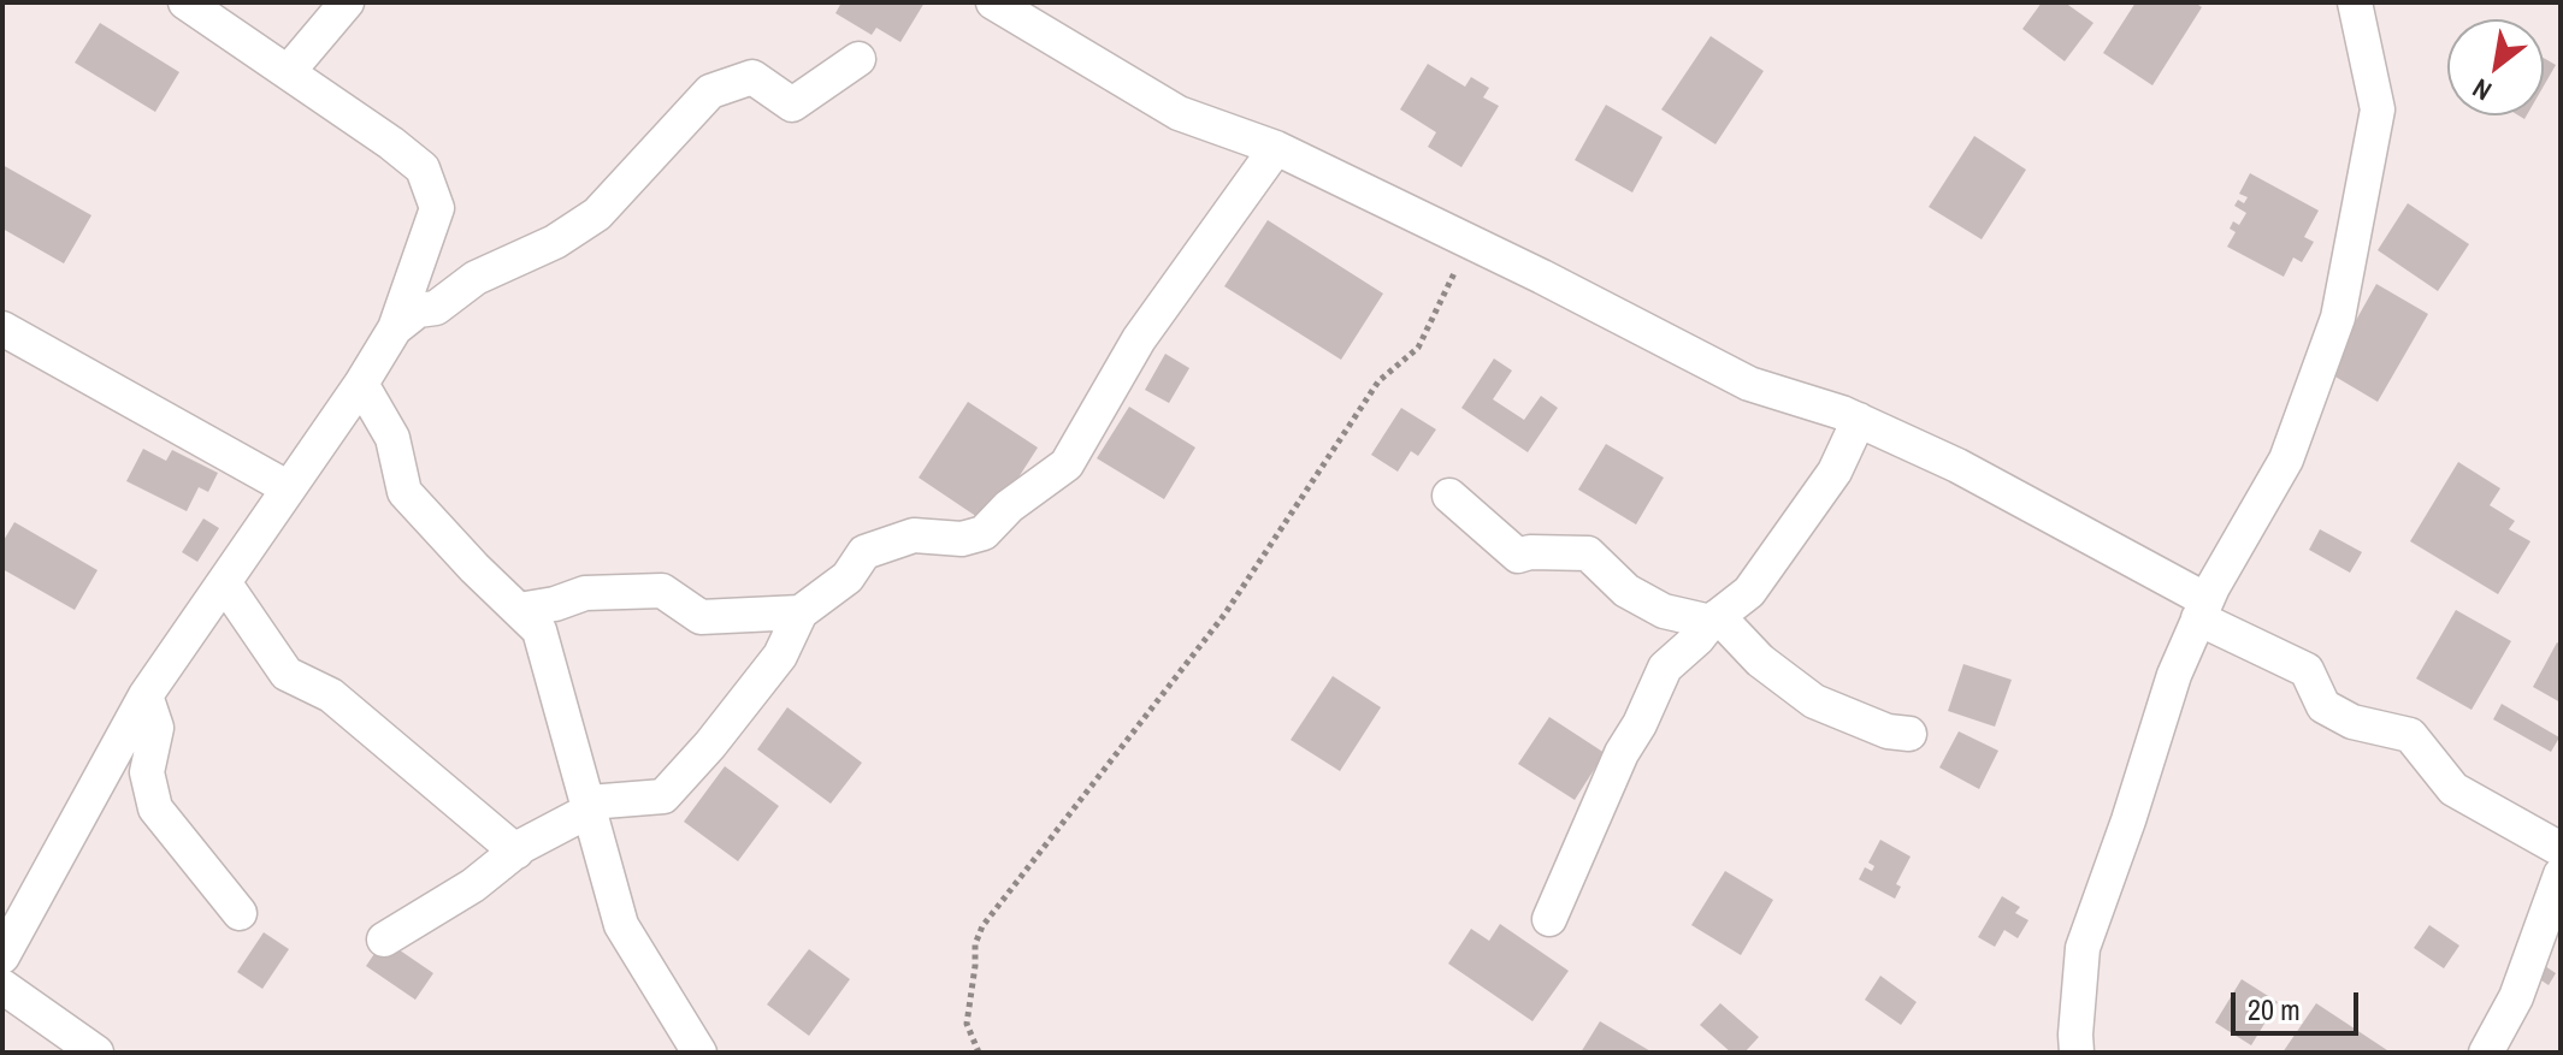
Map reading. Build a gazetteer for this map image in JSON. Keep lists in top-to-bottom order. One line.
{"scale_bar":"20 m","north":"bottom left"}
